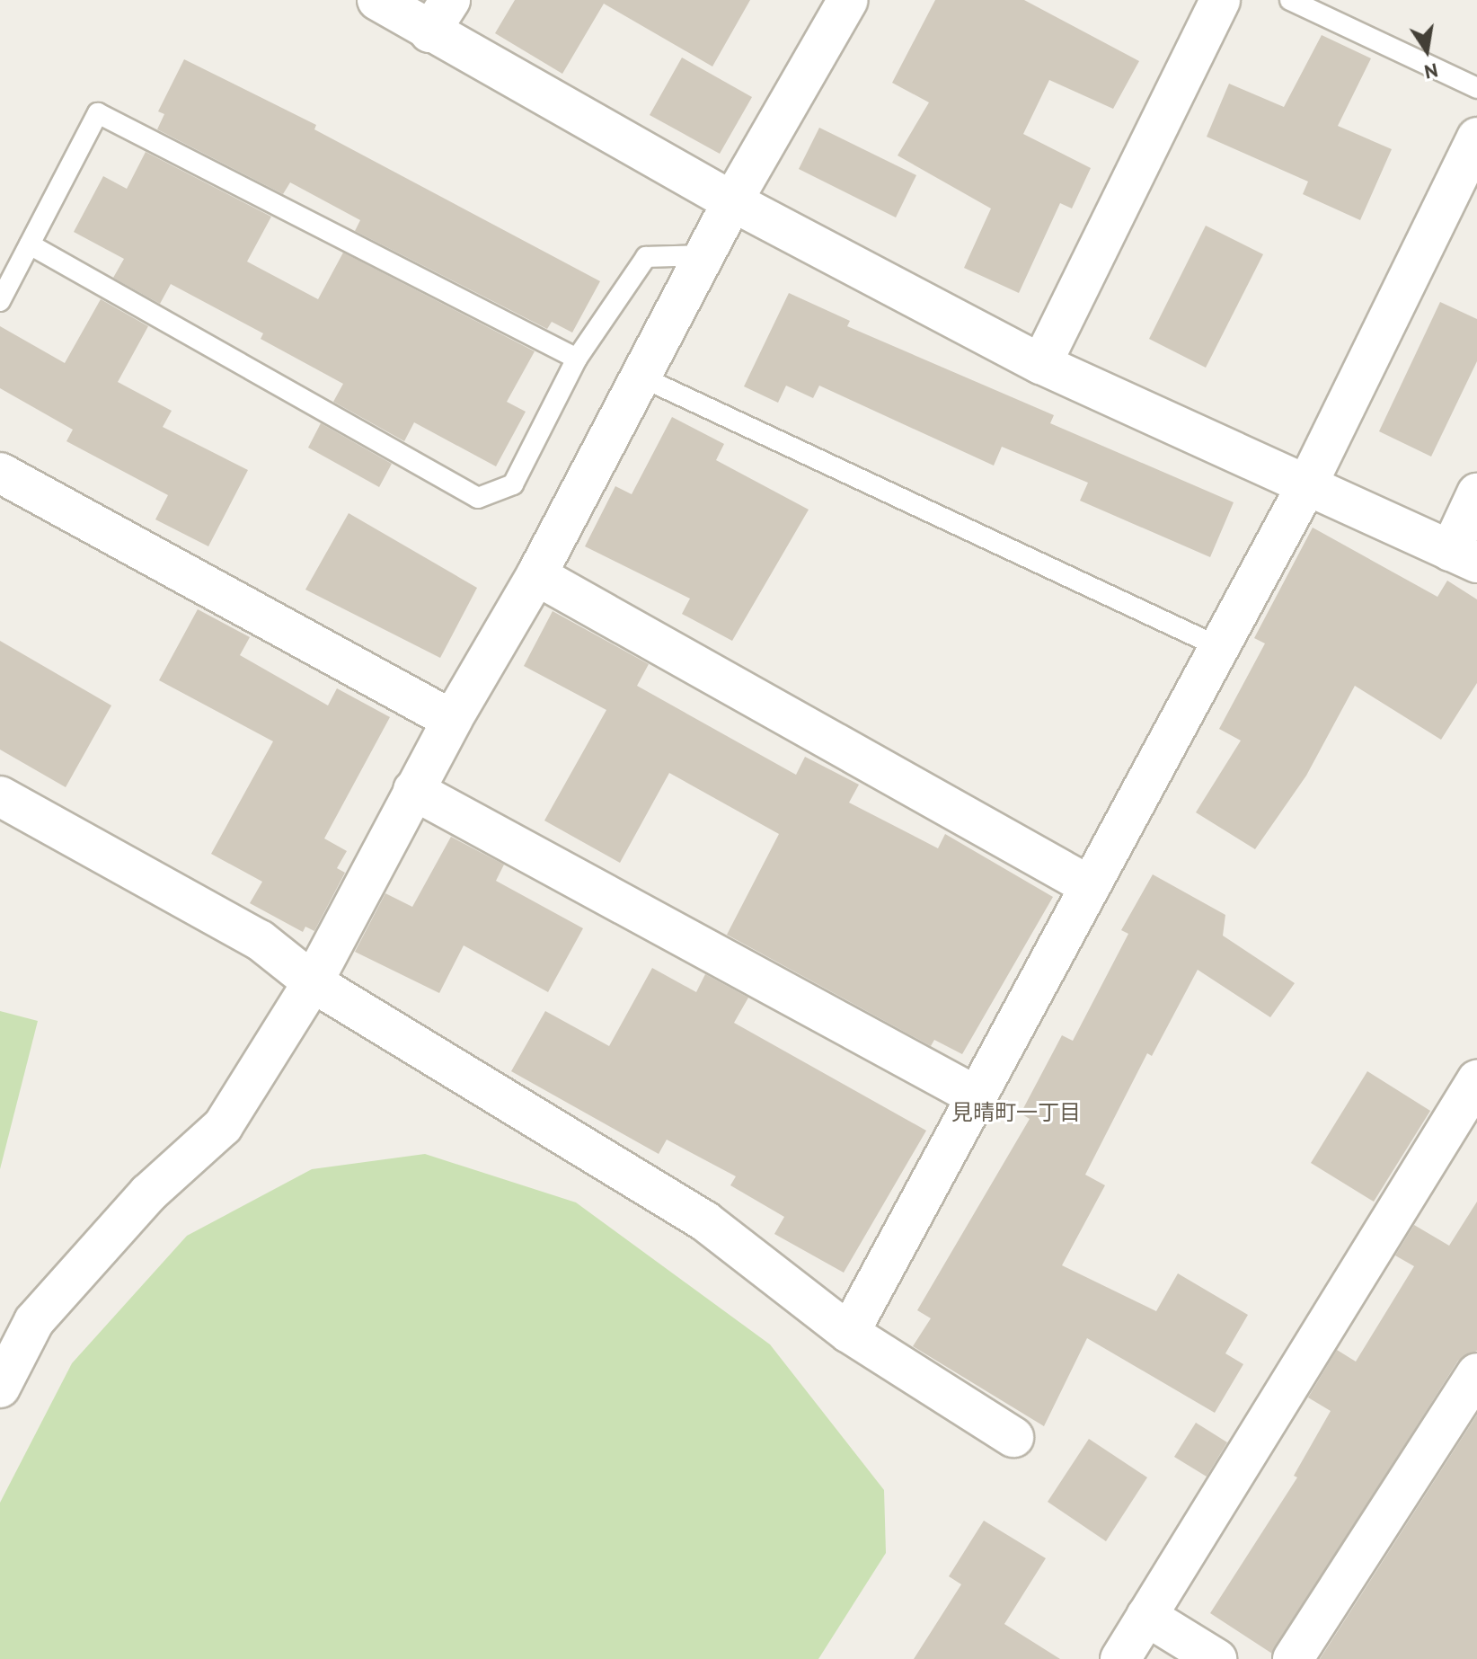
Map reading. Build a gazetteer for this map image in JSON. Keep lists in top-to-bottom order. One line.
{"districts":["見晴町一丁目"],"north":"bottom"}
